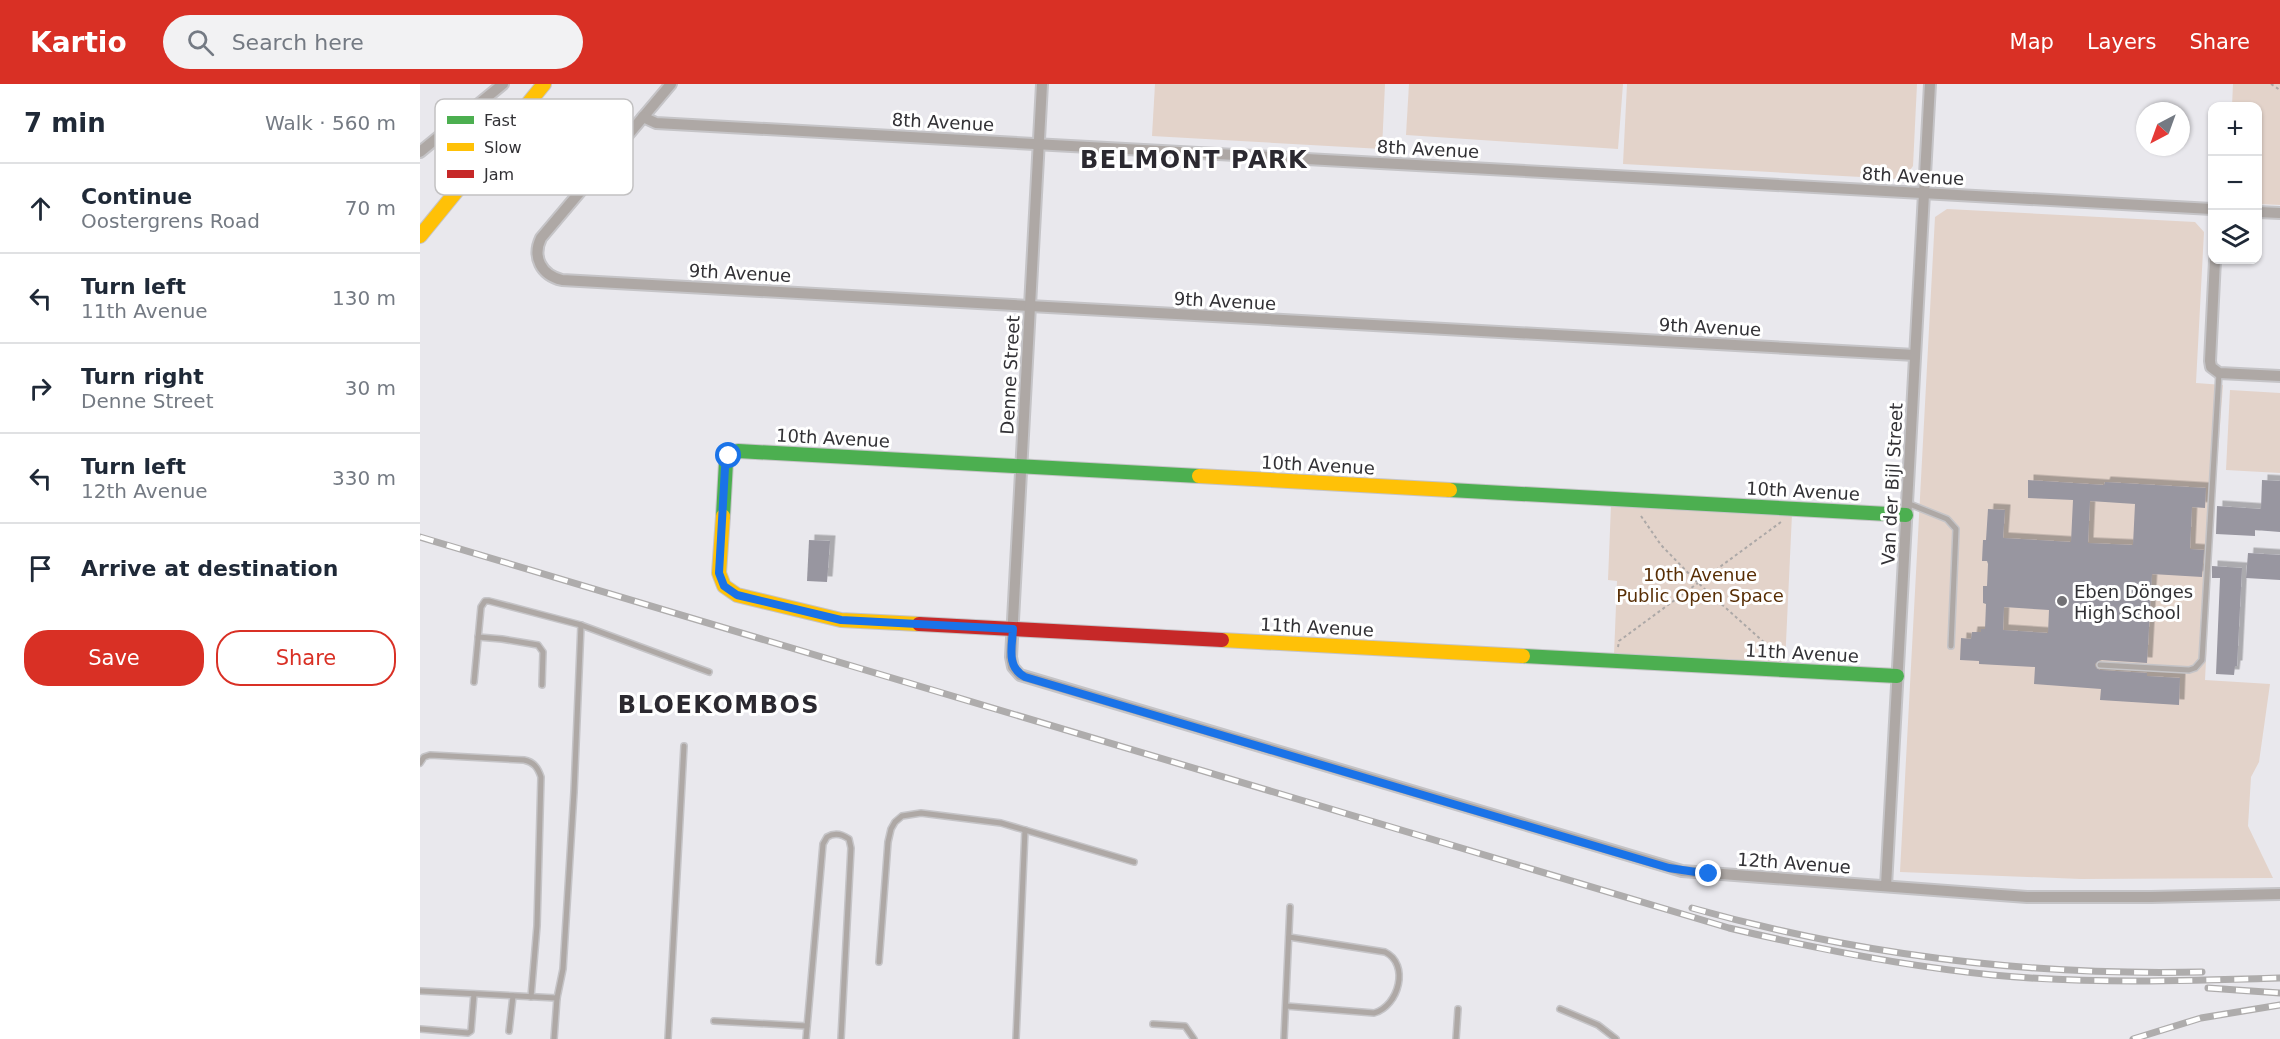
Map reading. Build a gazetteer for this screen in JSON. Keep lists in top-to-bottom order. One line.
{"streets":{"street":["8th Avenue","9th Avenue","Denne Street","10th Avenue","Van der Bijl Street","11th Avenue","12th Avenue"]},"crossings":[["8th Avenue","9th Avenue"],["8th Avenue","Denne Street"],["8th Avenue","Van der Bijl Street"],["9th Avenue","Denne Street"],["9th Avenue","Van der Bijl Street"],["Denne Street","10th Avenue"],["Denne Street","11th Avenue"],["Denne Street","12th Avenue"],["10th Avenue","Van der Bijl Street"],["10th Avenue","11th Avenue"],["Van der Bijl Street","11th Avenue"],["Van der Bijl Street","12th Avenue"]],"districts":["BELMONT PARK","BLOEKOMBOS"],"parks":["10th Avenue Public Open Space"],"places":["Eben Dönges High School"],"legend":["Fast","Slow","Jam"],"north":"bottom left","page":{"header":"Kartio","search":"Search here","nav":["Map","Layers","Share"],"heading":["7 min","Walk · 560 m"],"map_buttons":["+","−"],"list":[["Continue","Oostergrens Road","70 m"],["Turn left","11th Avenue","130 m"],["Turn right","Denne Street","30 m"],["Turn left","12th Avenue","330 m"],"Arrive at destination"],"buttons":["Save","Share"]}}
